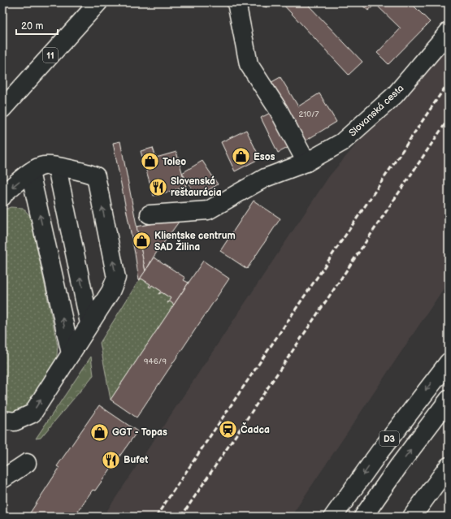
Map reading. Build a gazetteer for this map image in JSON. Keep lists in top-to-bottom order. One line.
{"streets":{"main road":["11","Slovanská cesta","D3"]},"places":{"shop":["Esos","Toleo","Klientske centrum SAD Žilina","GGT - Topas"],"restaurant":["Slovenská reštaurácia","Bufet"],"station":["Čadca"]},"house_numbers":["210/7","946/9"],"scale_bar":"20 m"}
